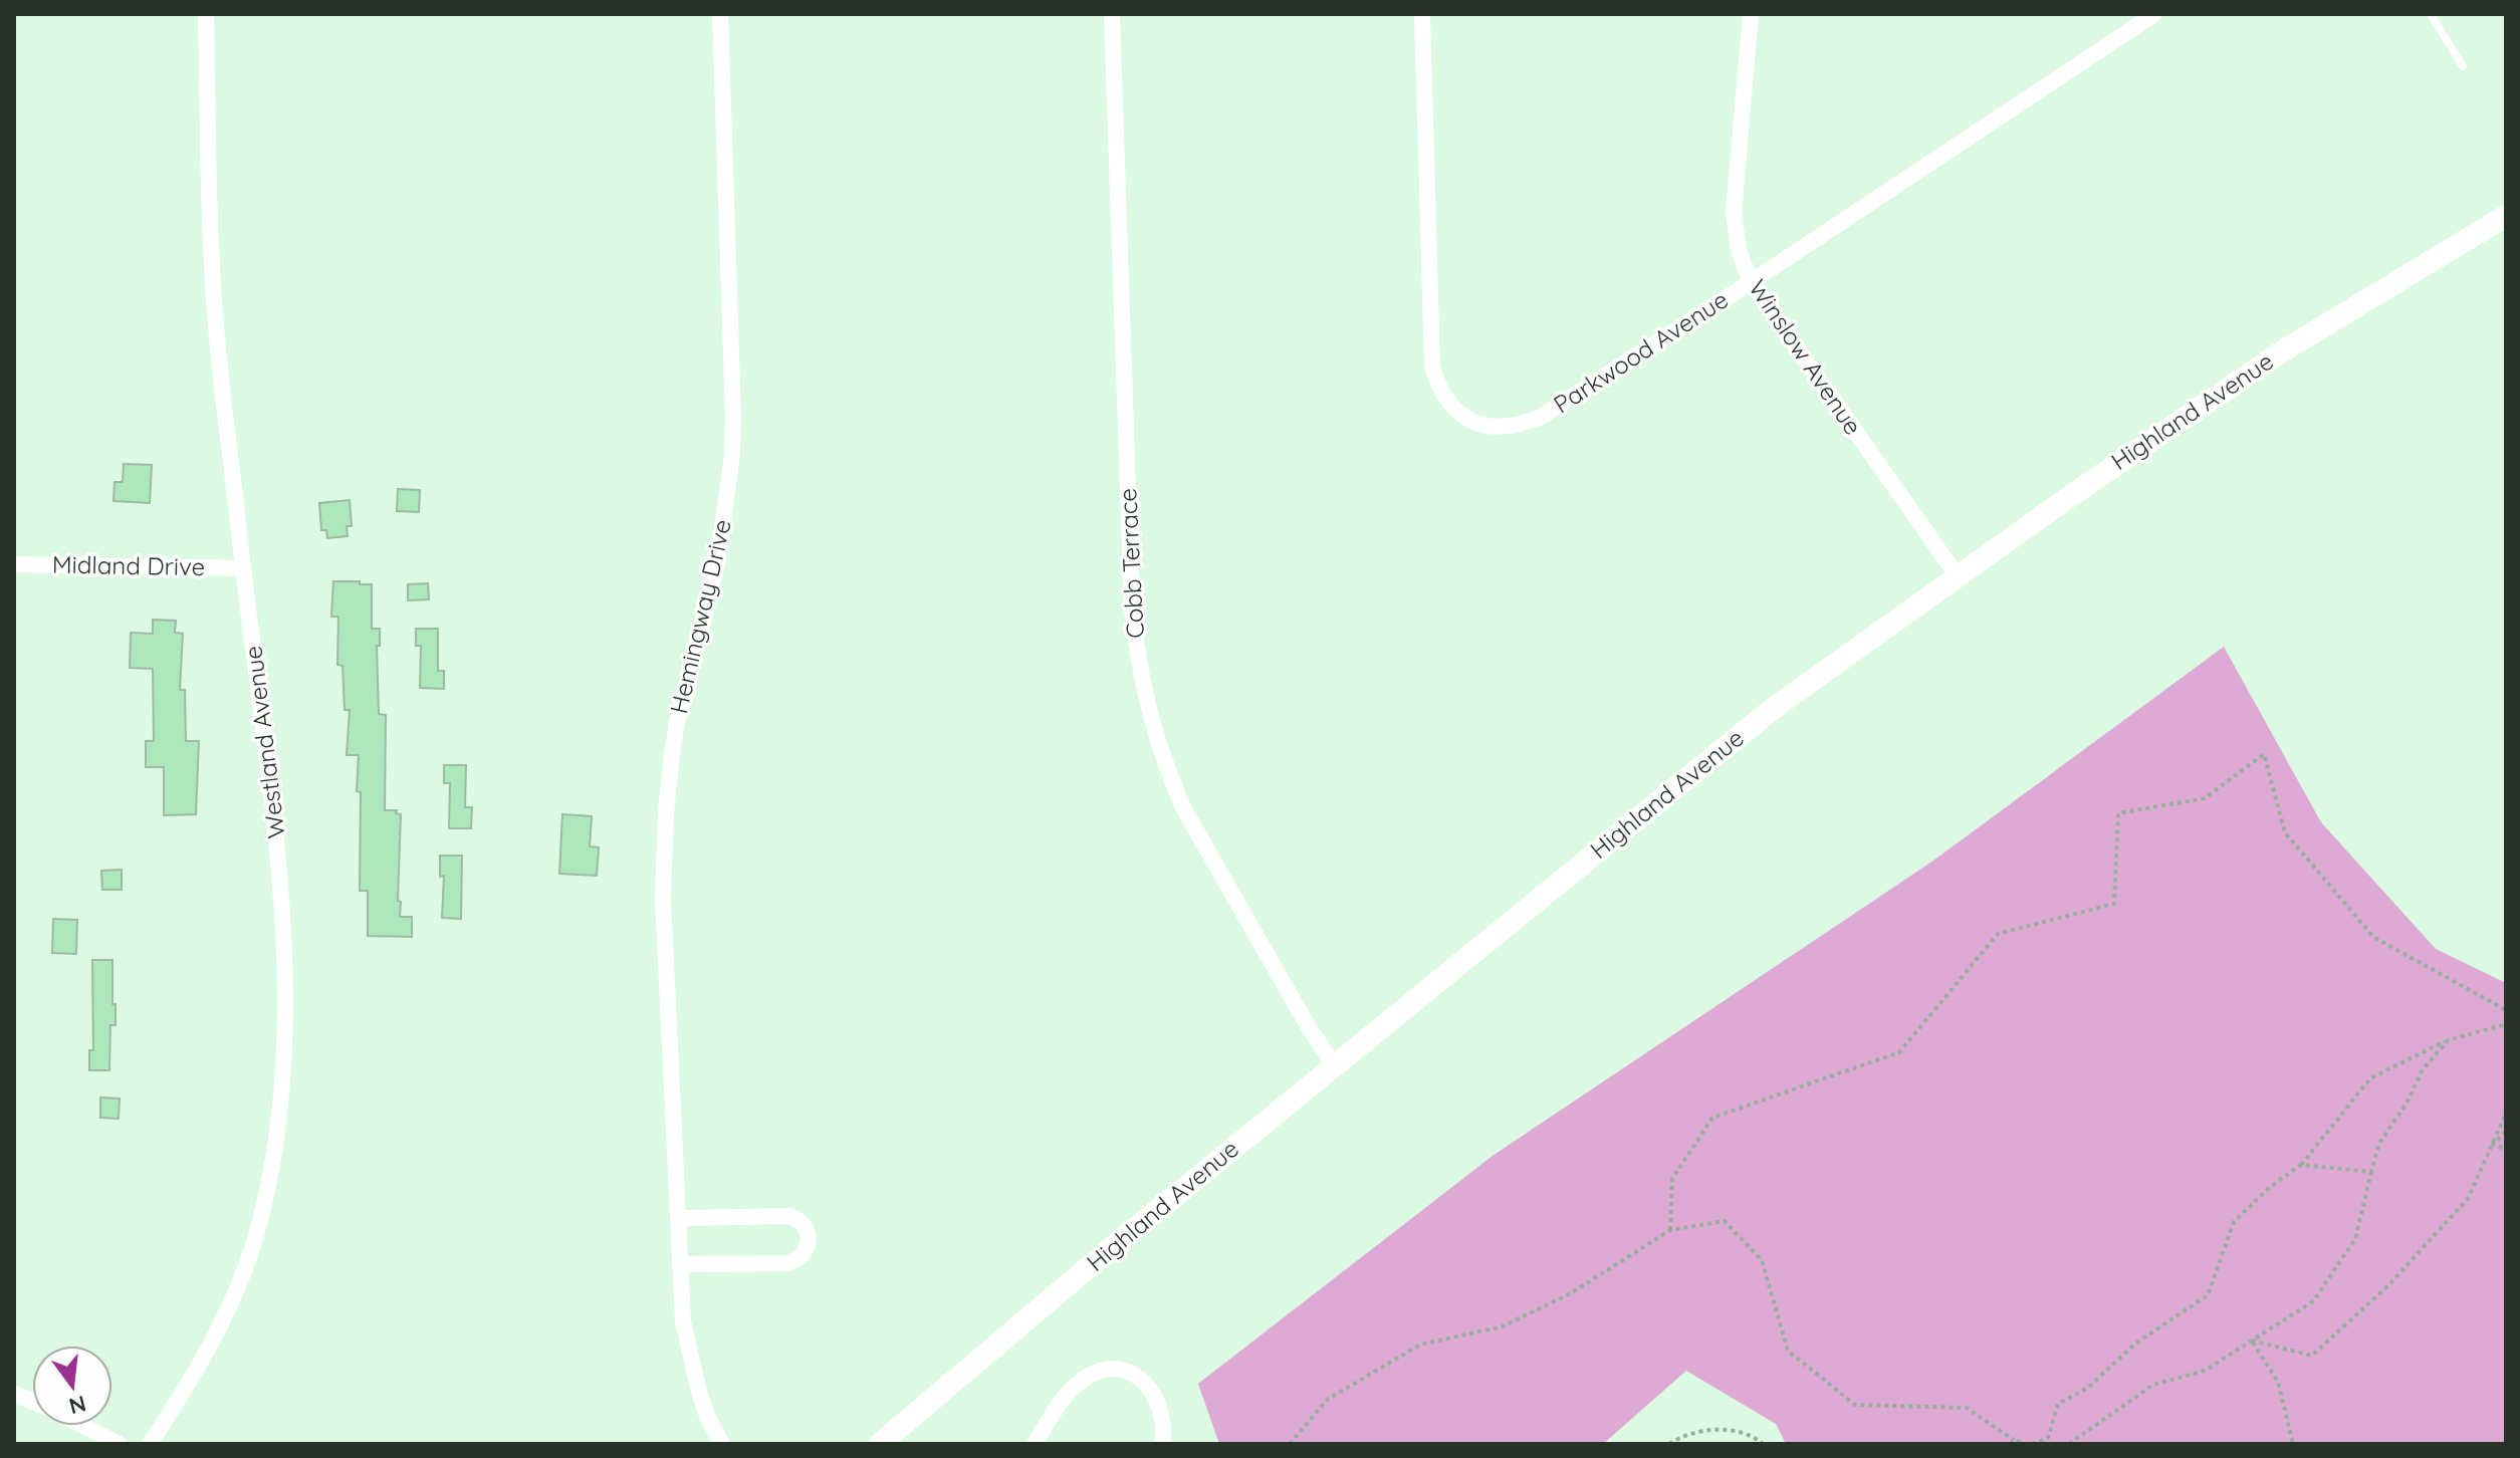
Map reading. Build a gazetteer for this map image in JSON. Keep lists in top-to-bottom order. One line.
{"streets":{"street":["Parkwood Avenue","Winslow Avenue","Highland Avenue","Cobb Terrace","Midland Drive","Hemingway Drive","Westland Avenue"]},"crossings":[["Parkwood Avenue","Winslow Avenue"],["Winslow Avenue","Highland Avenue"],["Highland Avenue","Cobb Terrace"],["Midland Drive","Westland Avenue"]],"north":"bottom"}
